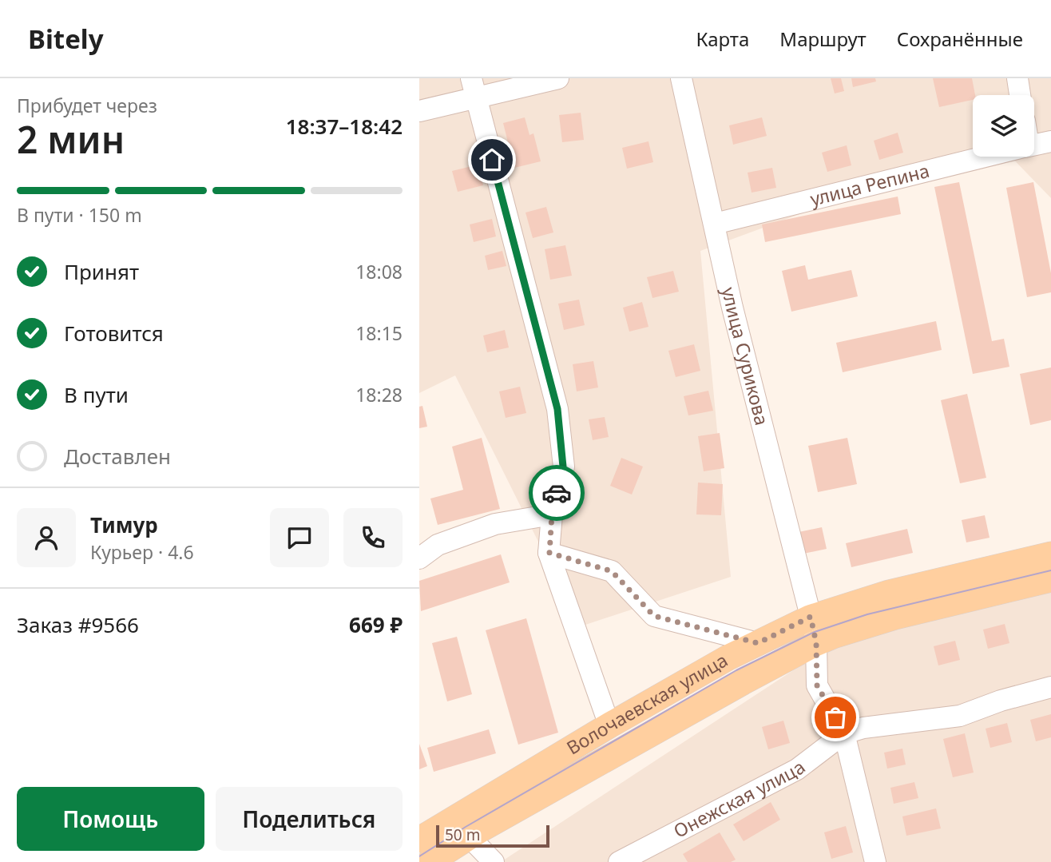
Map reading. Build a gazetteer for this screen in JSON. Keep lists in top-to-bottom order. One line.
{"streets":{"main road":["Волочаевская улица"],"street":["улица Репина","улица Сурикова","Онежская улица"]},"crossings":[["улица Репина","улица Сурикова"],["улица Сурикова","Волочаевская улица"],["улица Сурикова","Онежская улица"]],"scale_bar":"50 m","page":{"header":"Bitely","nav":["Карта","Маршрут","Сохранённые"],"heading":["2 мин","Прибудет через","18:37–18:42"],"panel":["Тимур","Курьер · 4.6","Заказ #9566","669 ₽"],"bar":"В пути · 150 m","list":[["Принят","18:08"],["Готовится","18:15"],["В пути","18:28"],"Доставлен"],"buttons":["Помощь","Поделиться"],"scale":"50 m"}}
